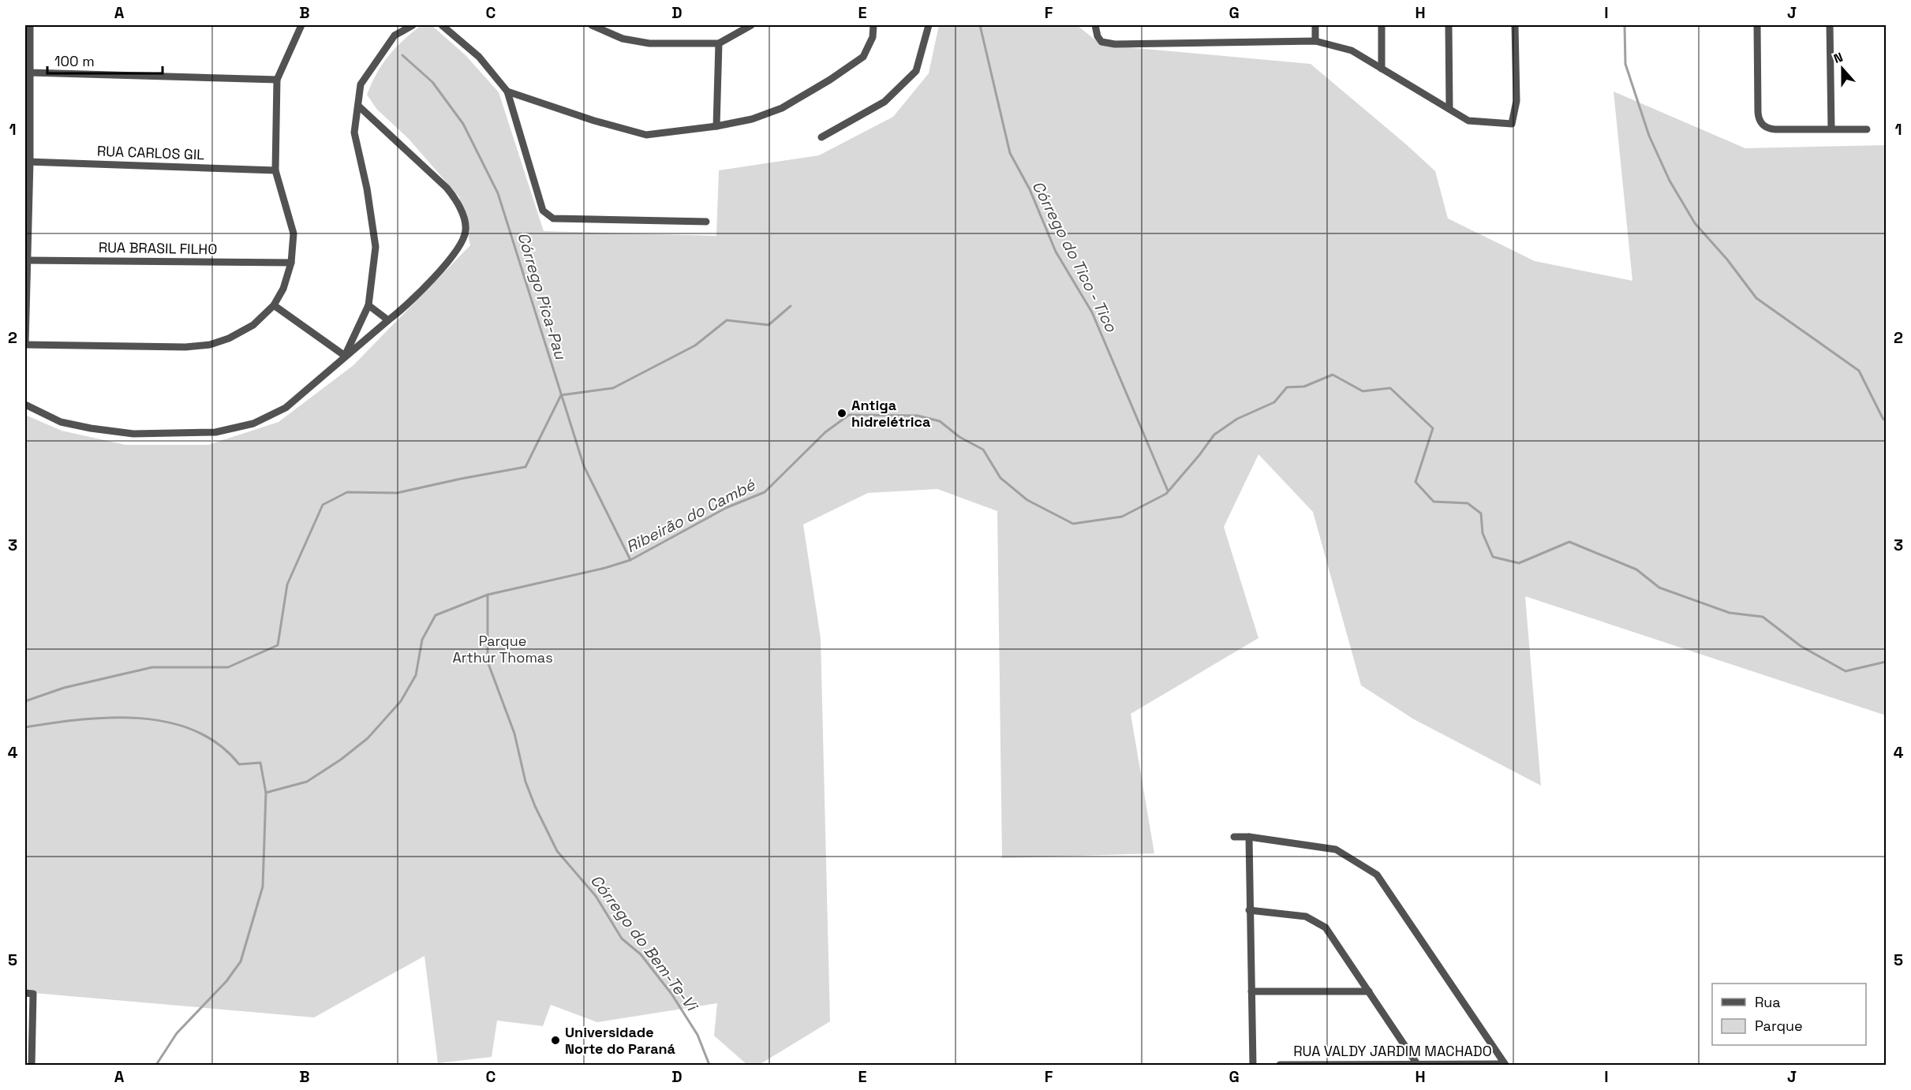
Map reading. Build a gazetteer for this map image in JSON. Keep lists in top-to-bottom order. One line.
{"streets":{"street":["RUA CARLOS GIL","RUA BRASIL FILHO","RUA VALDY JARDIM MACHADO"]},"water":["Córrego do Tico - Tico","Córrego Pica-Pau","Ribeirão do Cambé","Córrego do Bem-Te-Vi"],"parks":["Parque Arthur Thomas"],"places":["Antiga hidrelétrica","Universidade Norte do Paraná"],"legend":["Rua","Parque"],"scale_bar":"100 m","north":"top","grid":{"columns":["A","B","C","D","E","F","G","H","I","J"],"rows":["1","2","3","4","5"]}}
